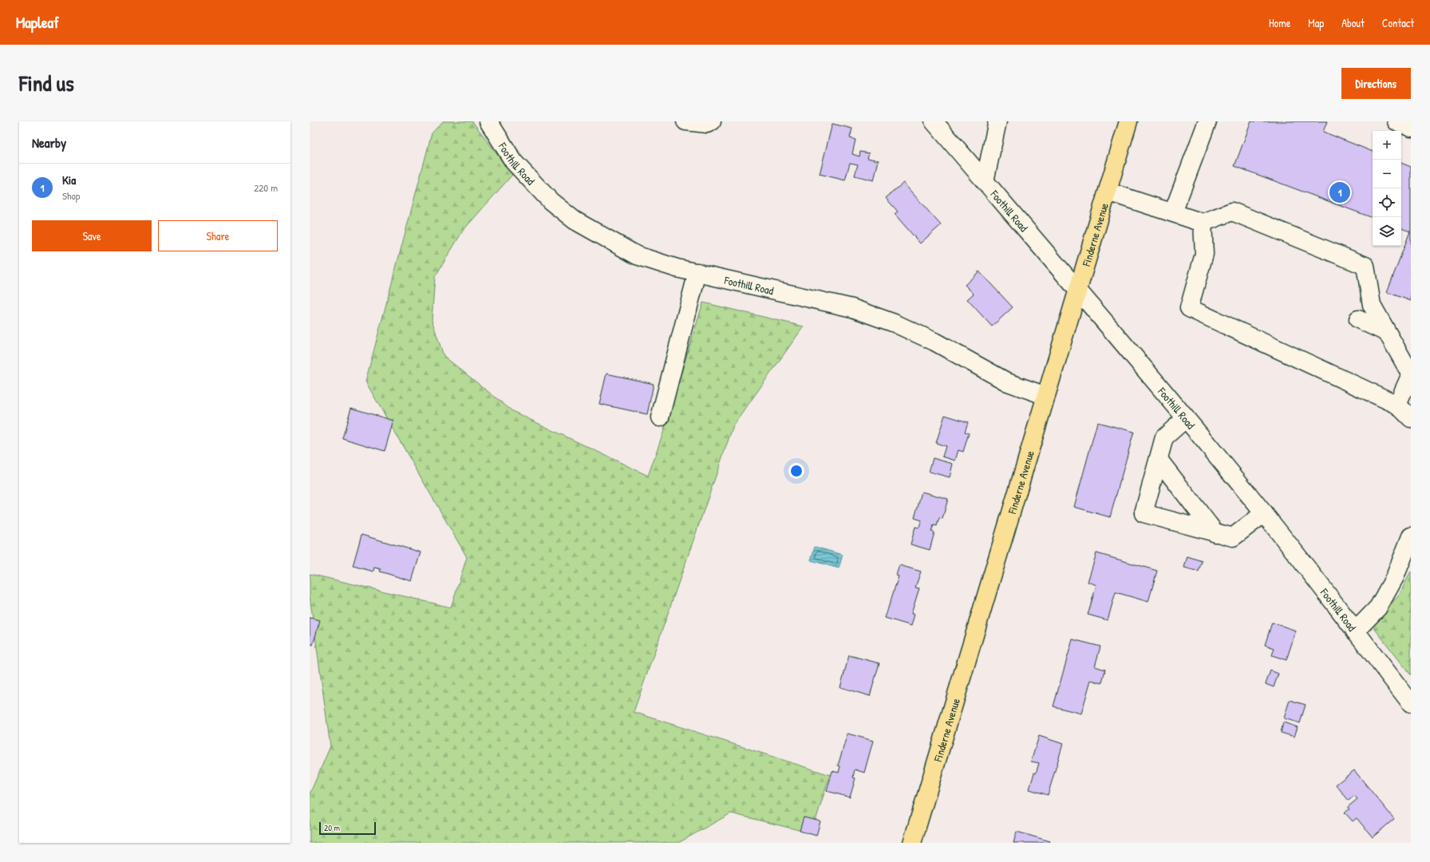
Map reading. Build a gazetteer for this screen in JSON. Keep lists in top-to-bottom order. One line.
{"streets":{"main road":["Finderne Avenue"],"street":["Foothill Road"]},"crossings":[["Foothill Road","Finderne Avenue"]],"scale_bar":"20 m","page":{"header":"Mapleaf","nav":["Home","Map","About","Contact"],"title":"Find us","buttons":["Directions",["Save","Share"]],"heading":"Nearby","map_buttons":["+","−"],"list":[{"mark":"1","name":"Kia","note":"Shop","value":"220 m"}],"pins":"1","scale":"20 m"}}
